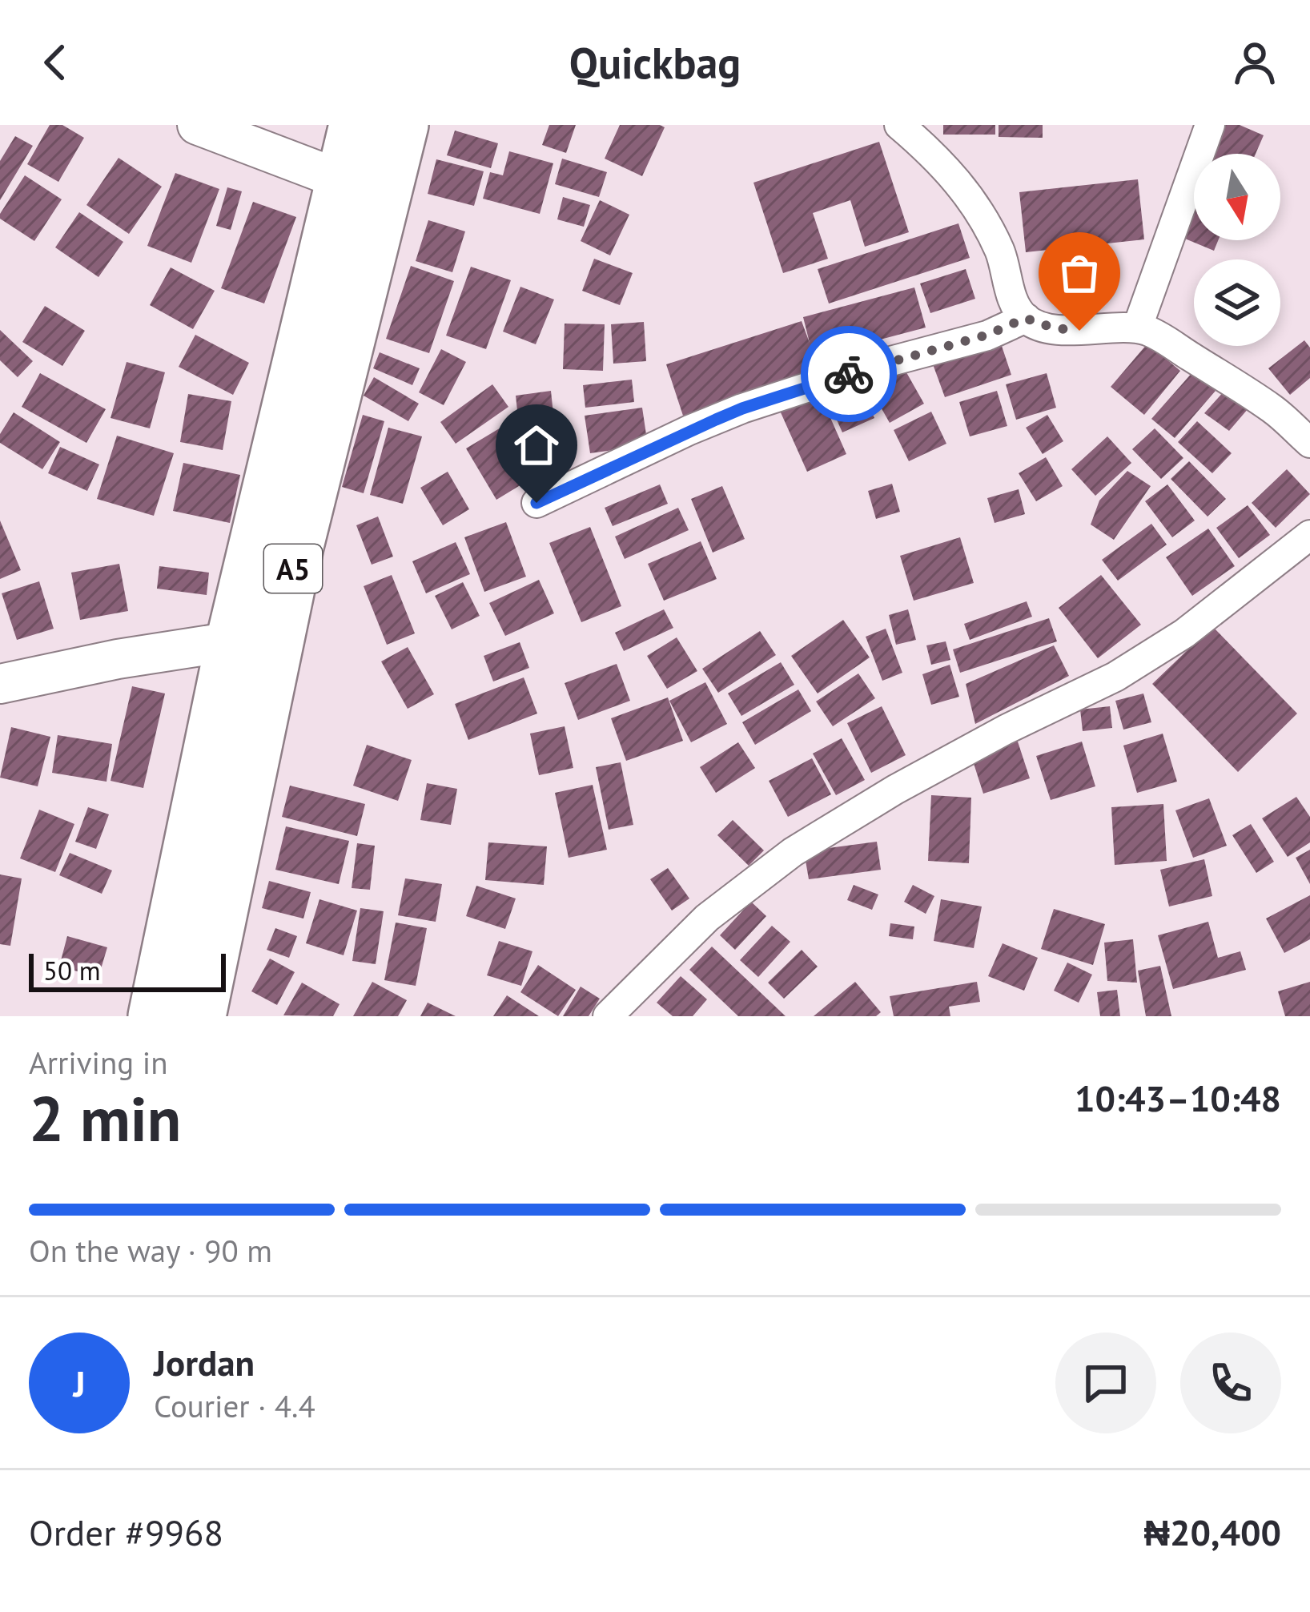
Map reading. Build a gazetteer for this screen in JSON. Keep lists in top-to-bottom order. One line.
{"streets":{"highway":["A5"]},"scale_bar":"50 m","north":"bottom","page":{"header":"Quickbag","scale":"50 m","heading":["2 min","Arriving in","10:43–10:48"],"panel":["Jordan","Courier · 4.4","Order #9968","₦20,400"],"bar":"On the way · 90 m","round":"J"}}
